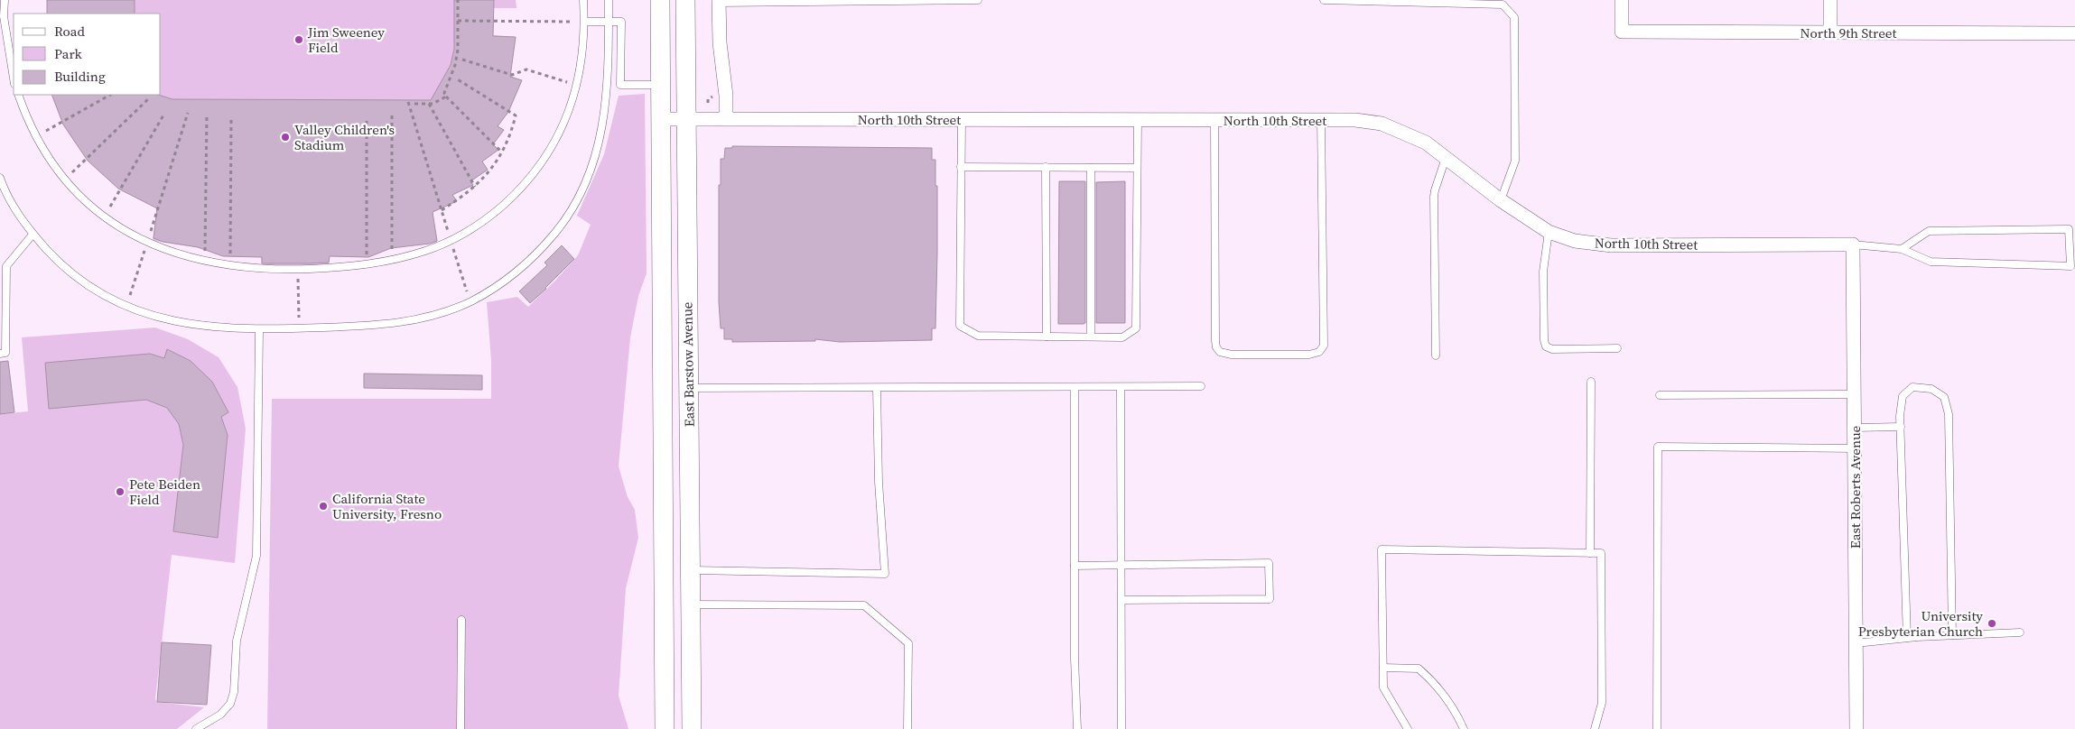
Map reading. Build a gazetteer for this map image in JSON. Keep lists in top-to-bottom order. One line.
{"streets":{"main road":["East Barstow Avenue"],"street":["North 9th Street","North 10th Street","East Roberts Avenue"]},"crossings":[["North 10th Street","East Barstow Avenue"],["North 10th Street","East Roberts Avenue"]],"places":["Jim Sweeney Field","Valley Children's Stadium","Pete Beiden Field","California State University, Fresno","University Presbyterian Church"],"legend":["Road","Park","Building"]}
